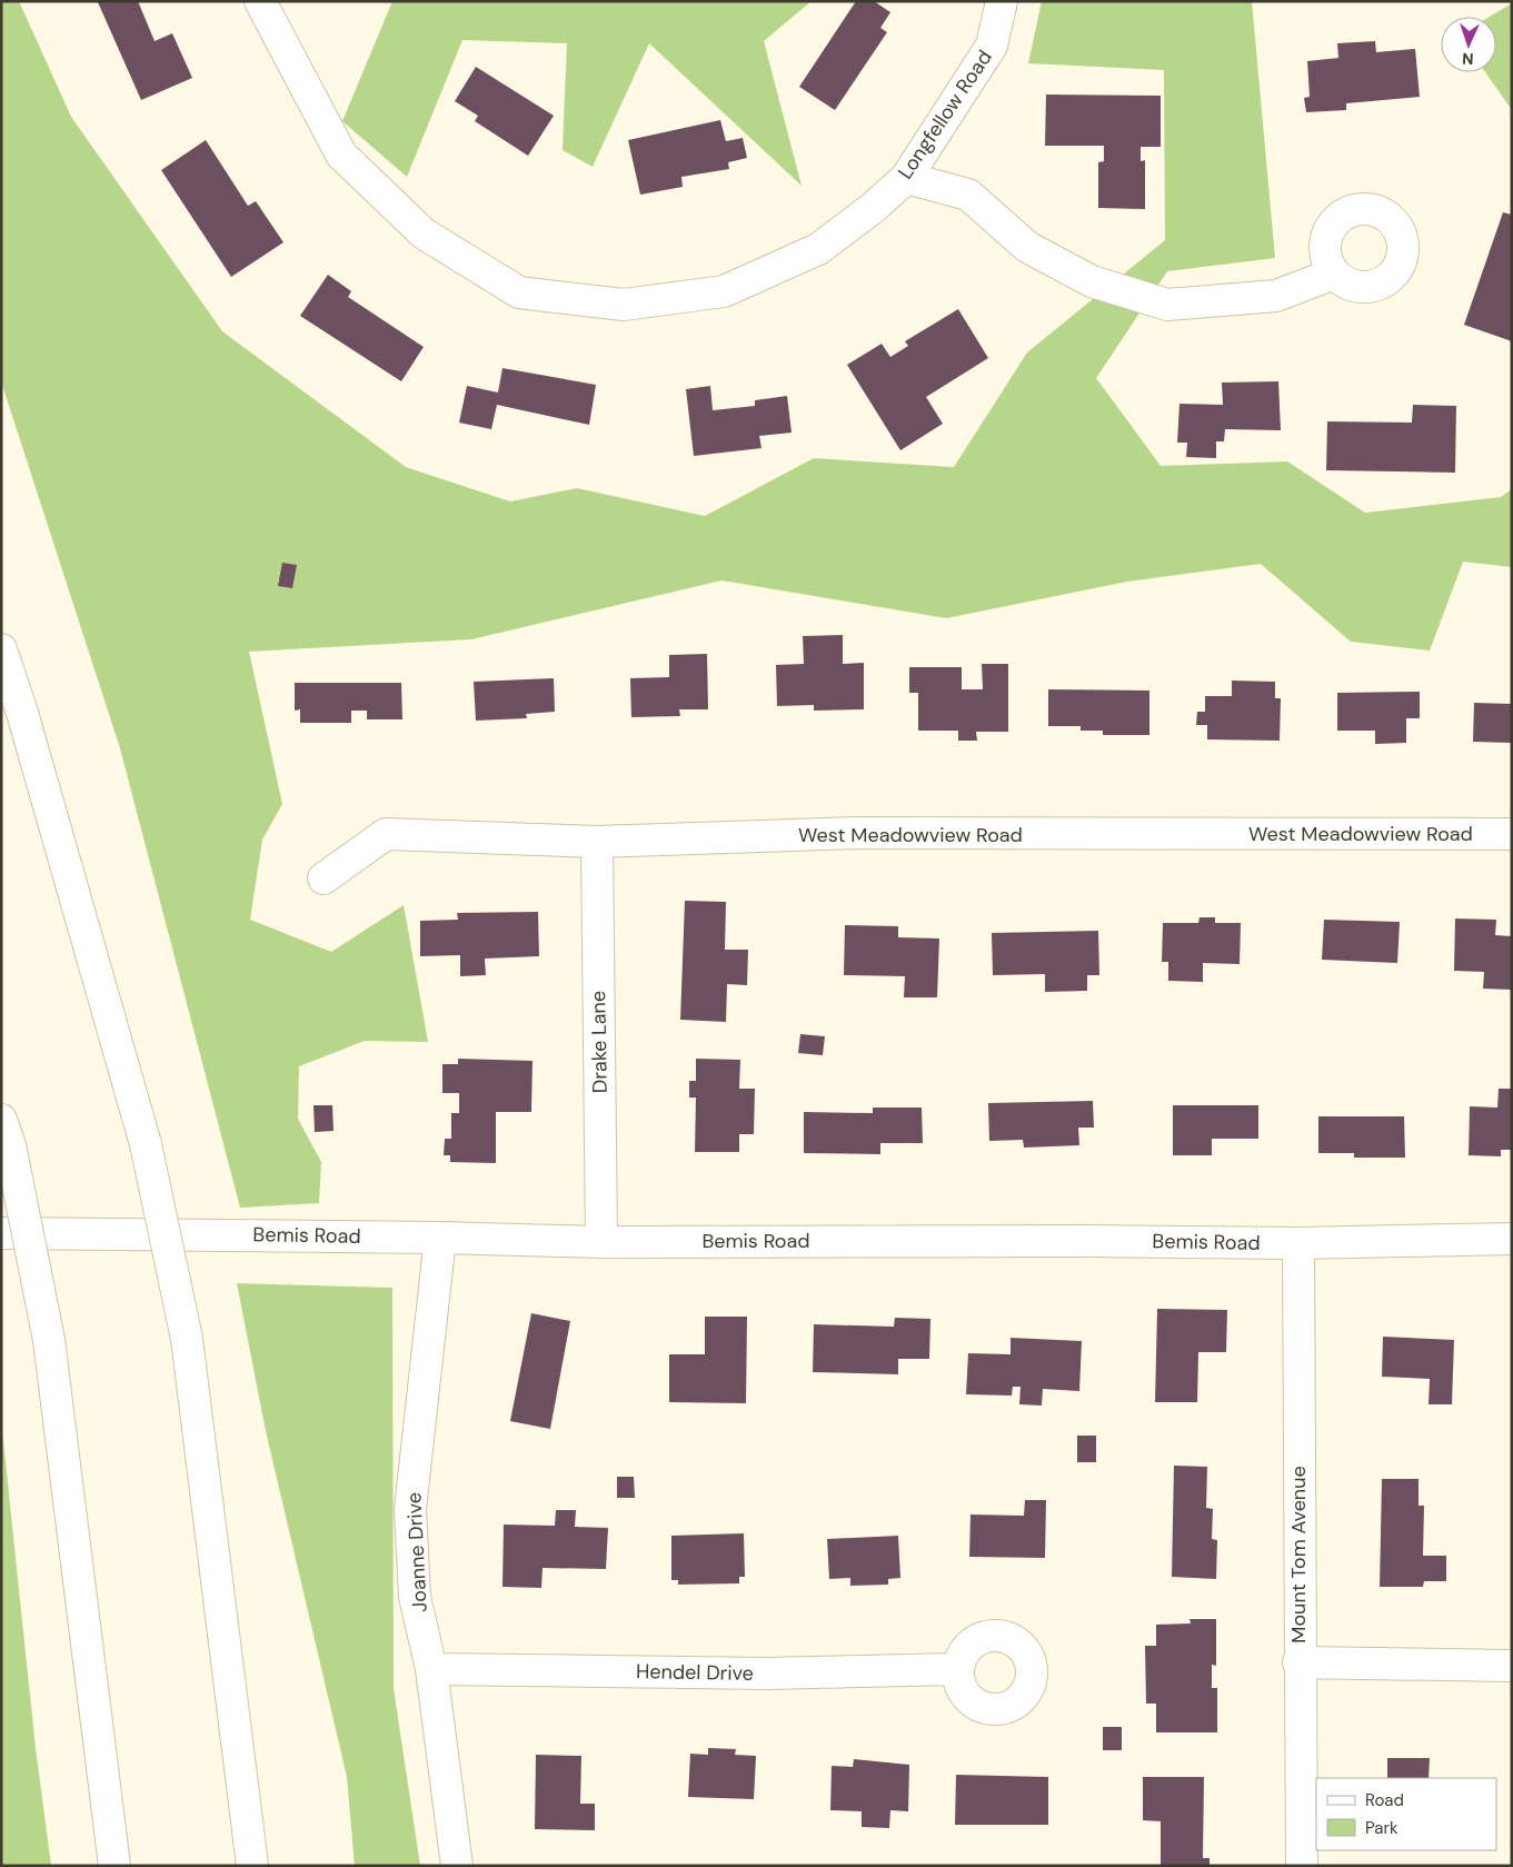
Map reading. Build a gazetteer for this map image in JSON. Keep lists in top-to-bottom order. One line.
{"streets":{"main road":["Longfellow Road","West Meadowview Road","Drake Lane","Bemis Road","Joanne Drive","Mount Tom Avenue","Hendel Drive"]},"crossings":[["West Meadowview Road","Drake Lane"],["Drake Lane","Bemis Road"],["Bemis Road","Joanne Drive"],["Bemis Road","Mount Tom Avenue"],["Joanne Drive","Hendel Drive"]],"legend":["Road","Park"],"north":"bottom"}
